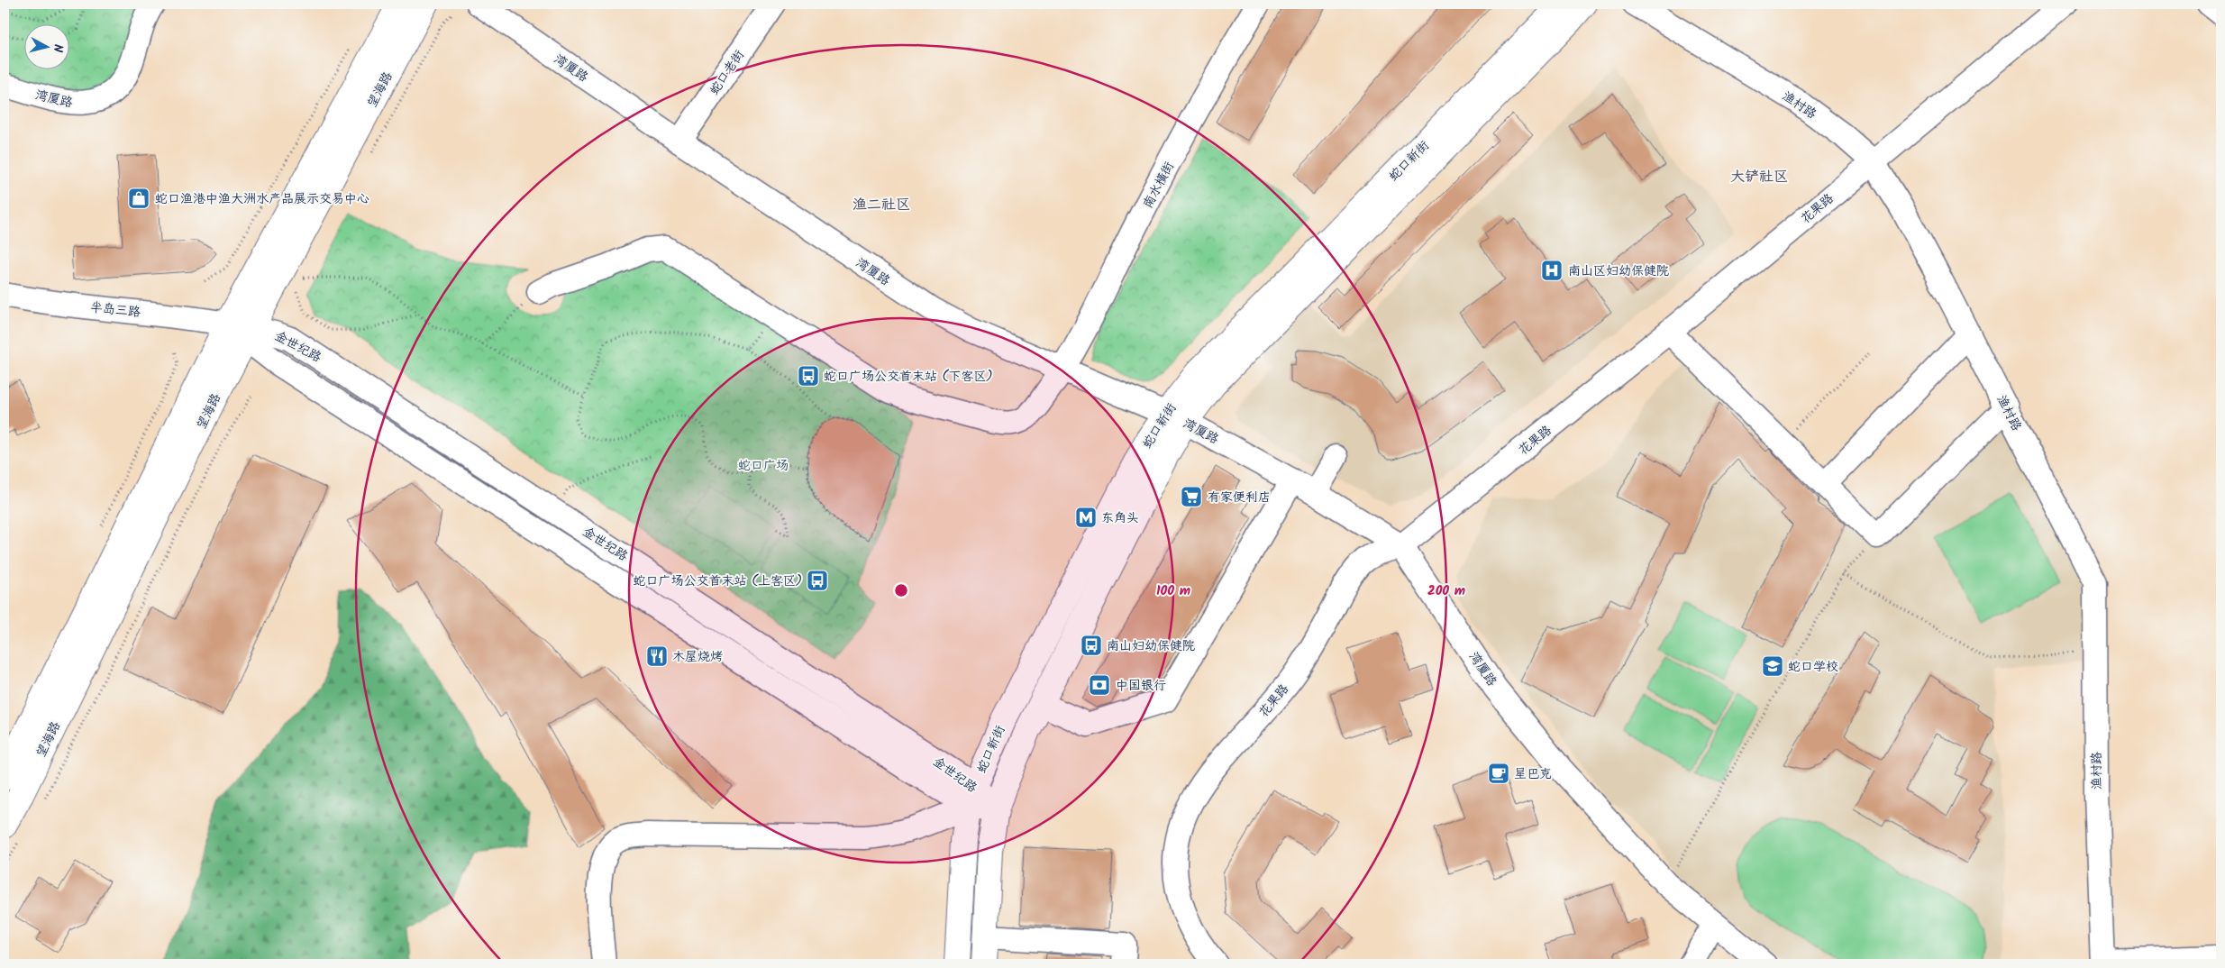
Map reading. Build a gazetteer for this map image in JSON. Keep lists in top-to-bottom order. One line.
{"streets":{"main road":["望海路","蛇口新街"],"street":["湾厦路","蛇口老街","渔村路","南水横街","花果路","半岛三路","金世纪路"]},"crossings":[["湾厦路","蛇口老街"],["湾厦路","蛇口新街"],["湾厦路","南水横街"],["湾厦路","花果路"],["望海路","半岛三路"],["望海路","金世纪路"],["渔村路","花果路"],["蛇口新街","金世纪路"],["半岛三路","金世纪路"]],"districts":["大铲社区","渔二社区"],"parks":["蛇口广场"],"places":{"shop":["蛇口渔港中渔大洲水产品展示交易中心"],"hospital":["南山区妇幼保健院"],"bus stop":["蛇口广场公交首末站 (下客区)","蛇口广场公交首末站 (上客区)","南山妇幼保健院"],"supermarket":["有家便利店"],"metro station":["东角头"],"restaurant":["木屋烧烤"],"school or university":["蛇口学校"],"bank":["中国银行"],"cafe":["星巴克"]},"north":"right","rings":["100 m","200 m"]}
